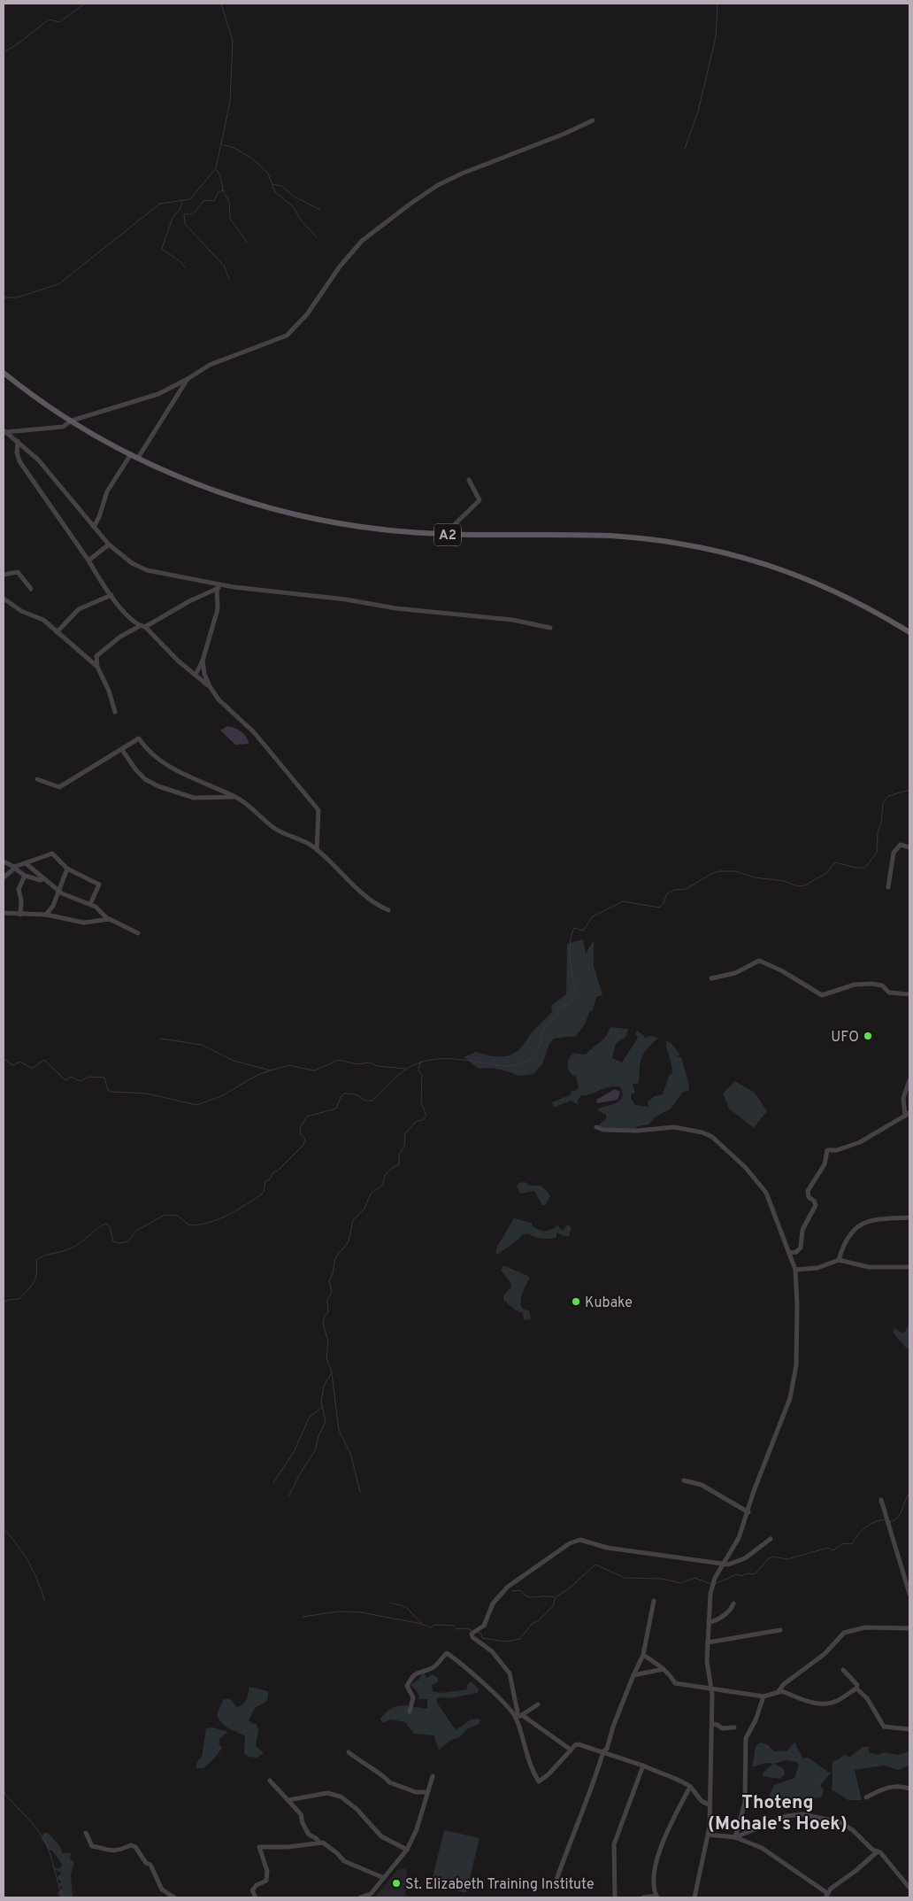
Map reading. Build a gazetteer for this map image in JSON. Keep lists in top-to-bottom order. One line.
{"streets":{"main road":["A2"]},"districts":["Thoteng (Mohale's Hoek)"],"places":["UFO","Kubake","St. Elizabeth Training Institute"]}
